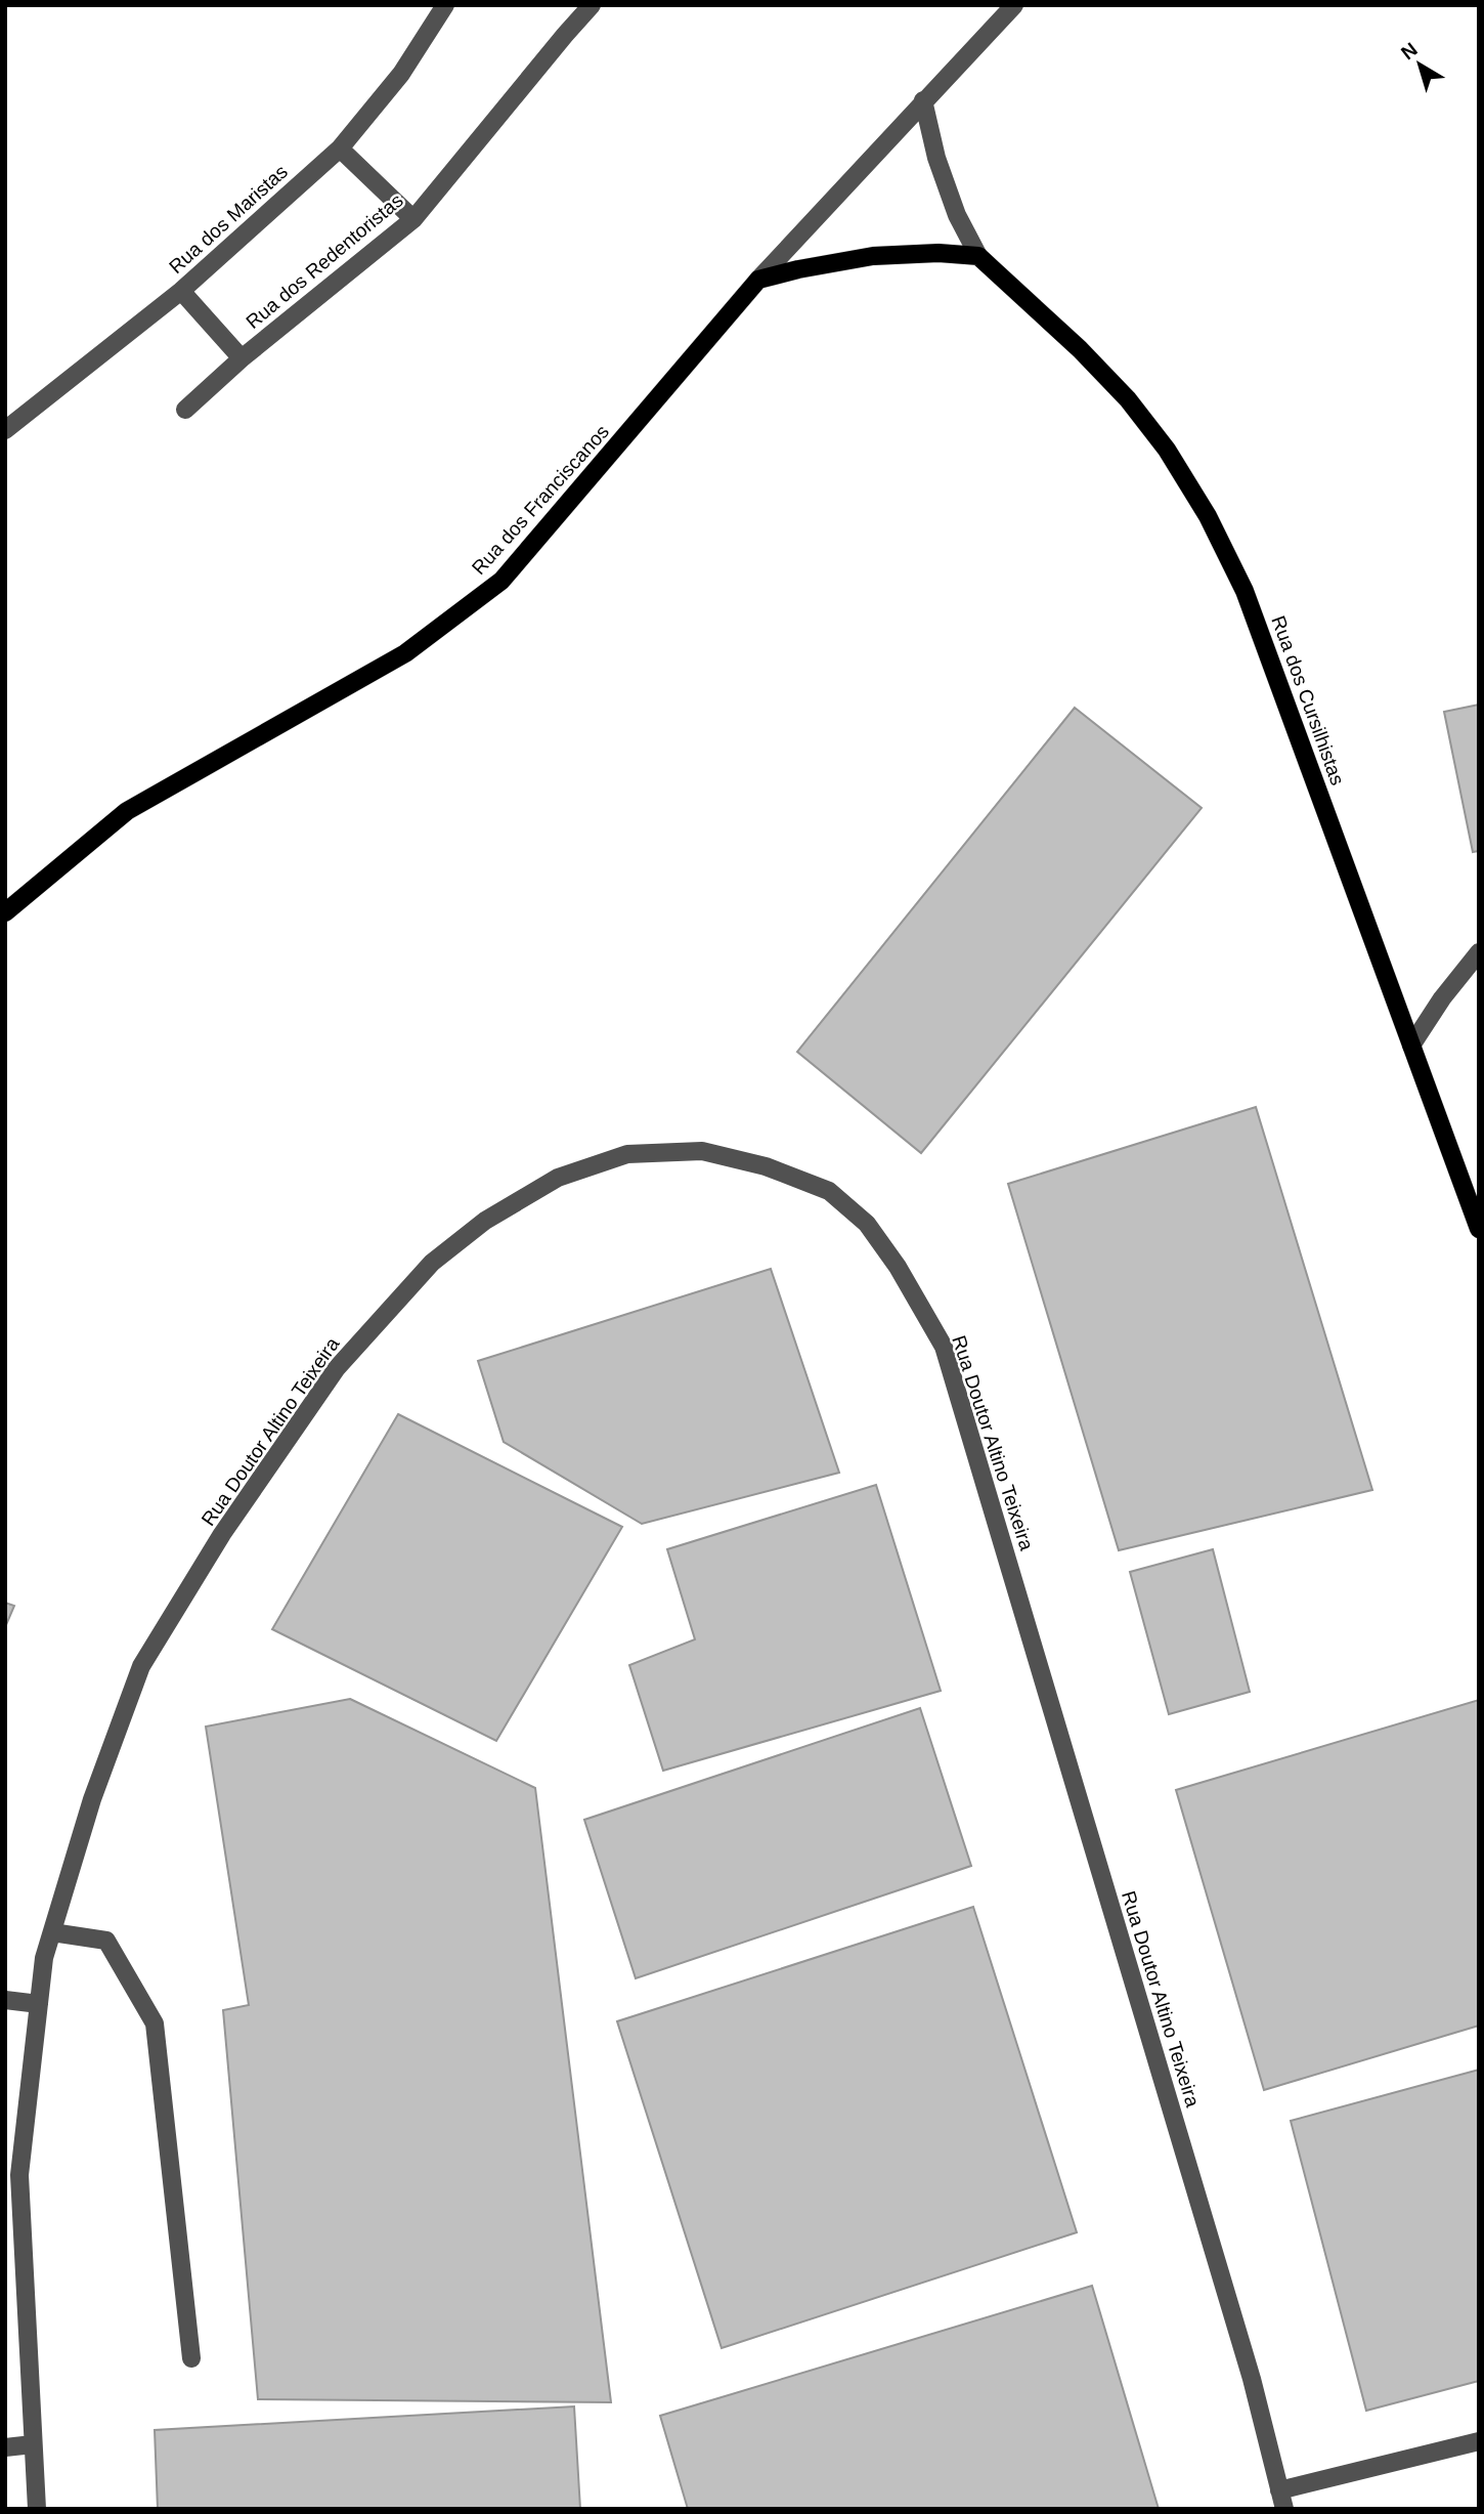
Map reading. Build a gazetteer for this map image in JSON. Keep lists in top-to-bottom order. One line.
{"streets":{"main road":["Rua dos Franciscanos","Rua dos Cursilhistas"],"street":["Rua dos Maristas","Rua dos Redentoristas","Rua Doutor Altino Teixeira"]},"crossings":[["Rua dos Franciscanos","Rua dos Cursilhistas"]],"north":"top left"}
